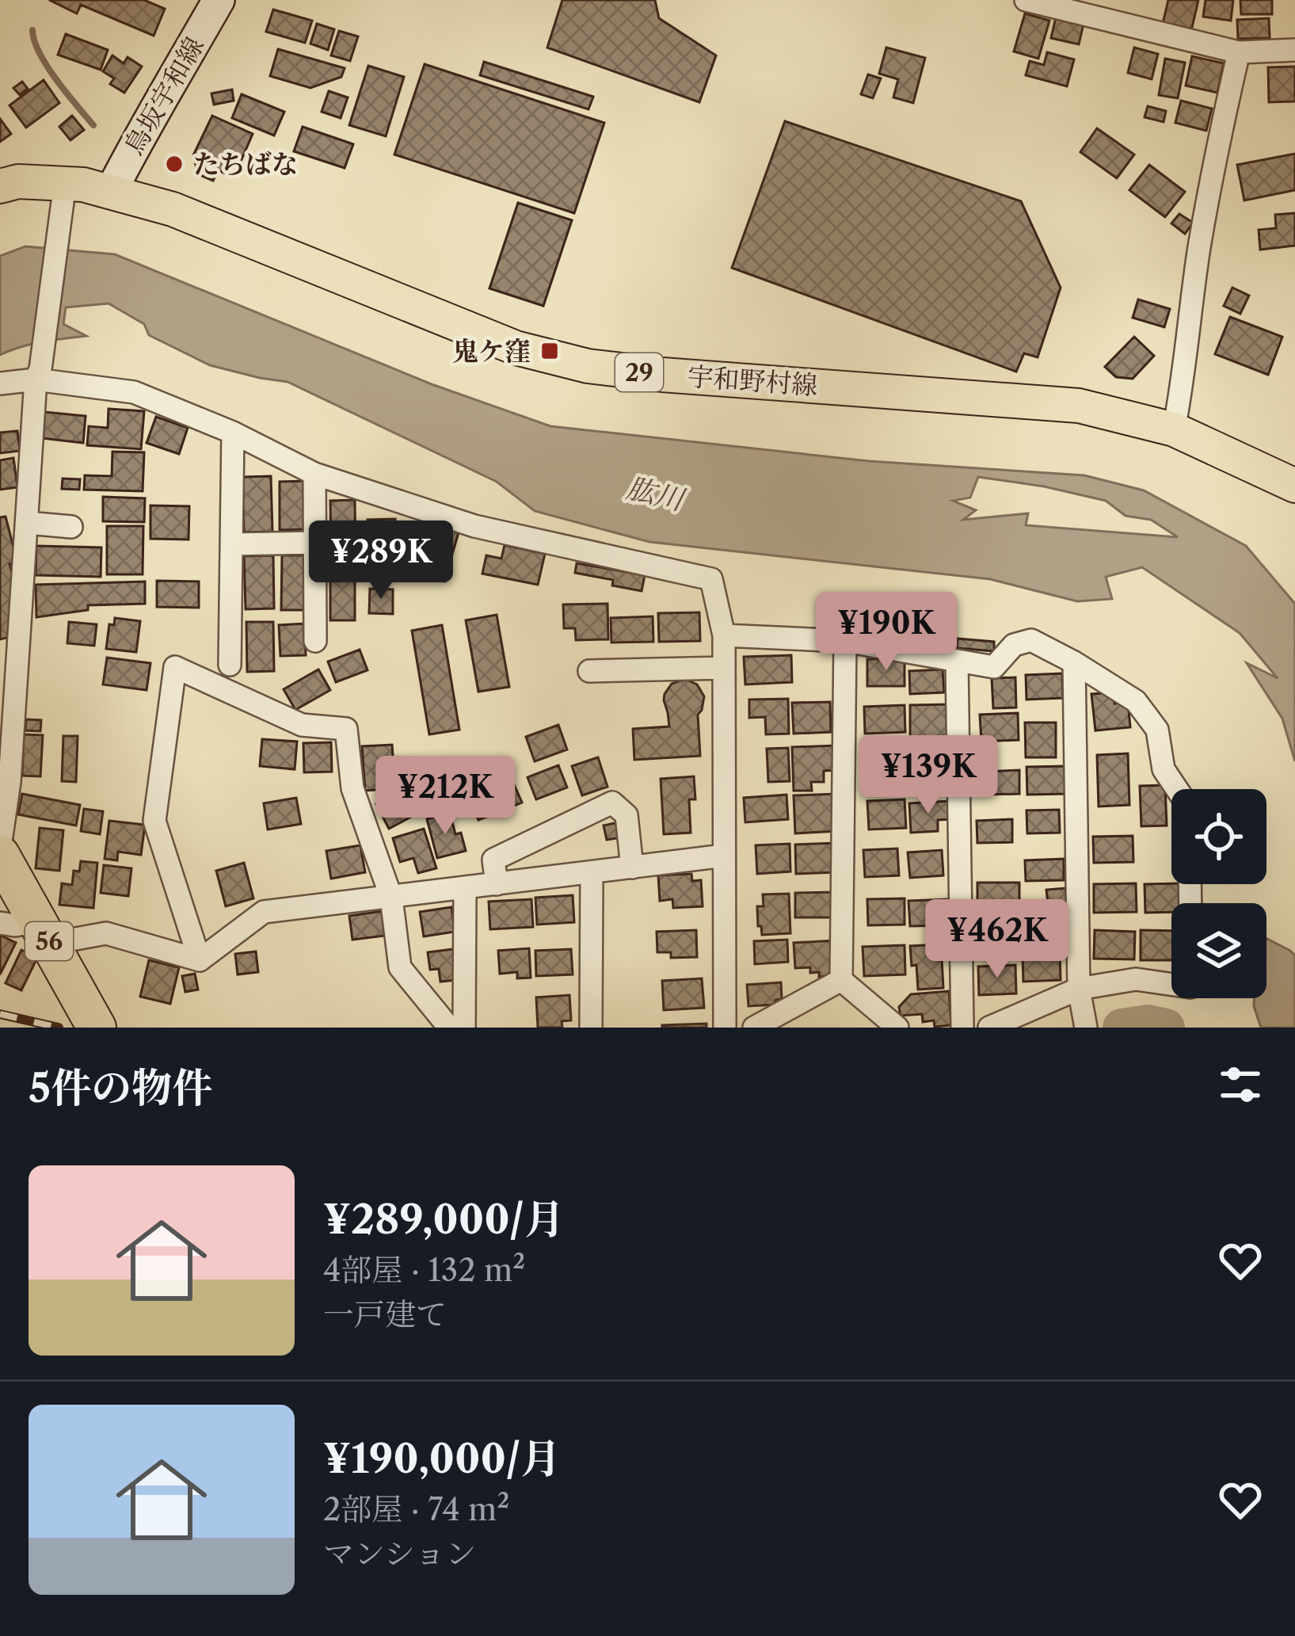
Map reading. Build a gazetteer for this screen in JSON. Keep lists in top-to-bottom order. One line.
{"streets":{"highway":["56"],"main road":["鳥坂宇和線","29","宇和野村線"]},"crossings":[["鳥坂宇和線","宇和野村線"]],"water":["肱川"],"places":{"other":["たちばな"],"transit":["鬼ケ窪"]},"page":{"price":["¥289K","¥190K","¥139K","¥212K","¥462K"],"heading":"5件の物件","list":[{"name":"¥289,000/月","note":"4部屋 · 132 m² · 一戸建て"},{"name":"¥190,000/月","note":"2部屋 · 74 m² · マンション"}]}}
